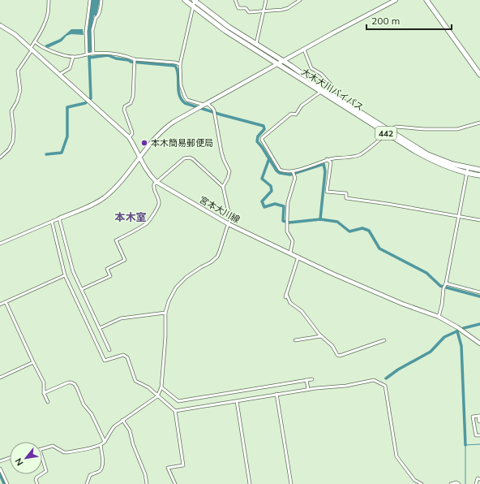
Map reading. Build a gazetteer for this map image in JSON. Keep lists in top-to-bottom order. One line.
{"streets":{"highway":["大木大川バイパス","442"],"main road":["宮本大川線"]},"districts":["本木室"],"places":["本木簡易郵便局"],"scale_bar":"200 m","north":"bottom left"}
